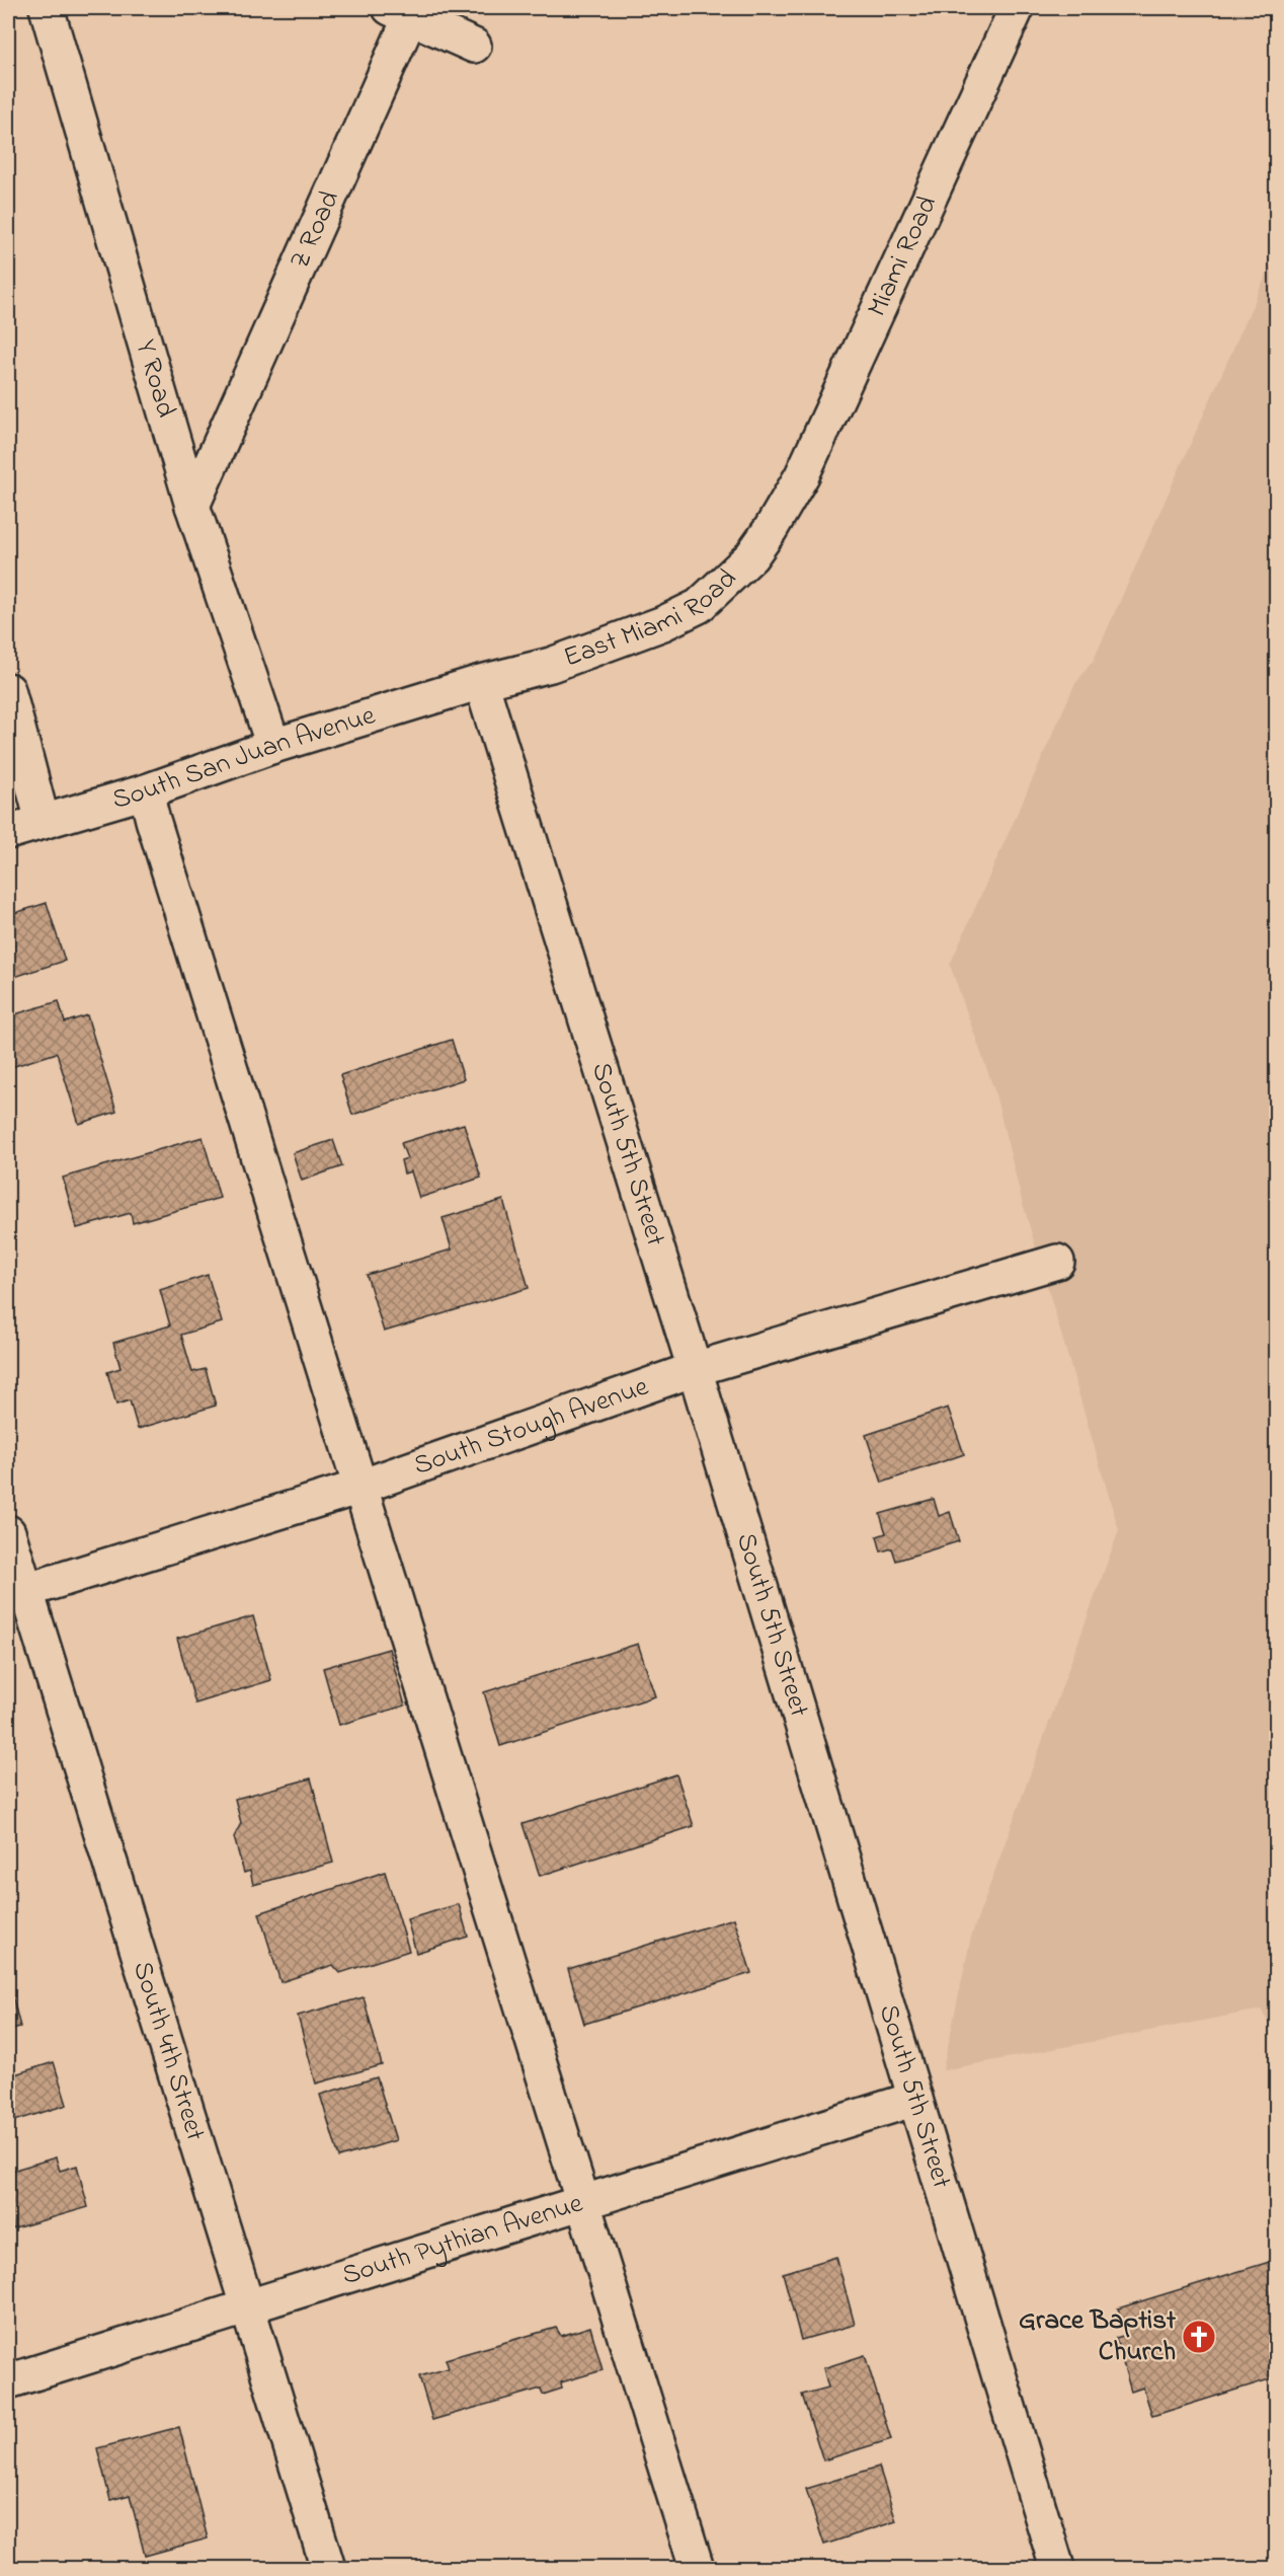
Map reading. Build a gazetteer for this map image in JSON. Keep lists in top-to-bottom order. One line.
{"streets":{"street":["Z Road","Miami Road","Y Road","East Miami Road","South San Juan Avenue","South 5th Street","South Stough Avenue","South 4th Street","South Pythian Avenue"]},"crossings":[["Z Road","Y Road"],["Miami Road","East Miami Road"],["Y Road","South San Juan Avenue"],["East Miami Road","South San Juan Avenue"],["East Miami Road","South 5th Street"],["South San Juan Avenue","South 5th Street"],["South 5th Street","South Stough Avenue"],["South 5th Street","South Pythian Avenue"],["South Stough Avenue","South 4th Street"],["South 4th Street","South Pythian Avenue"]],"places":{"church":["Grace Baptist Church"]}}
